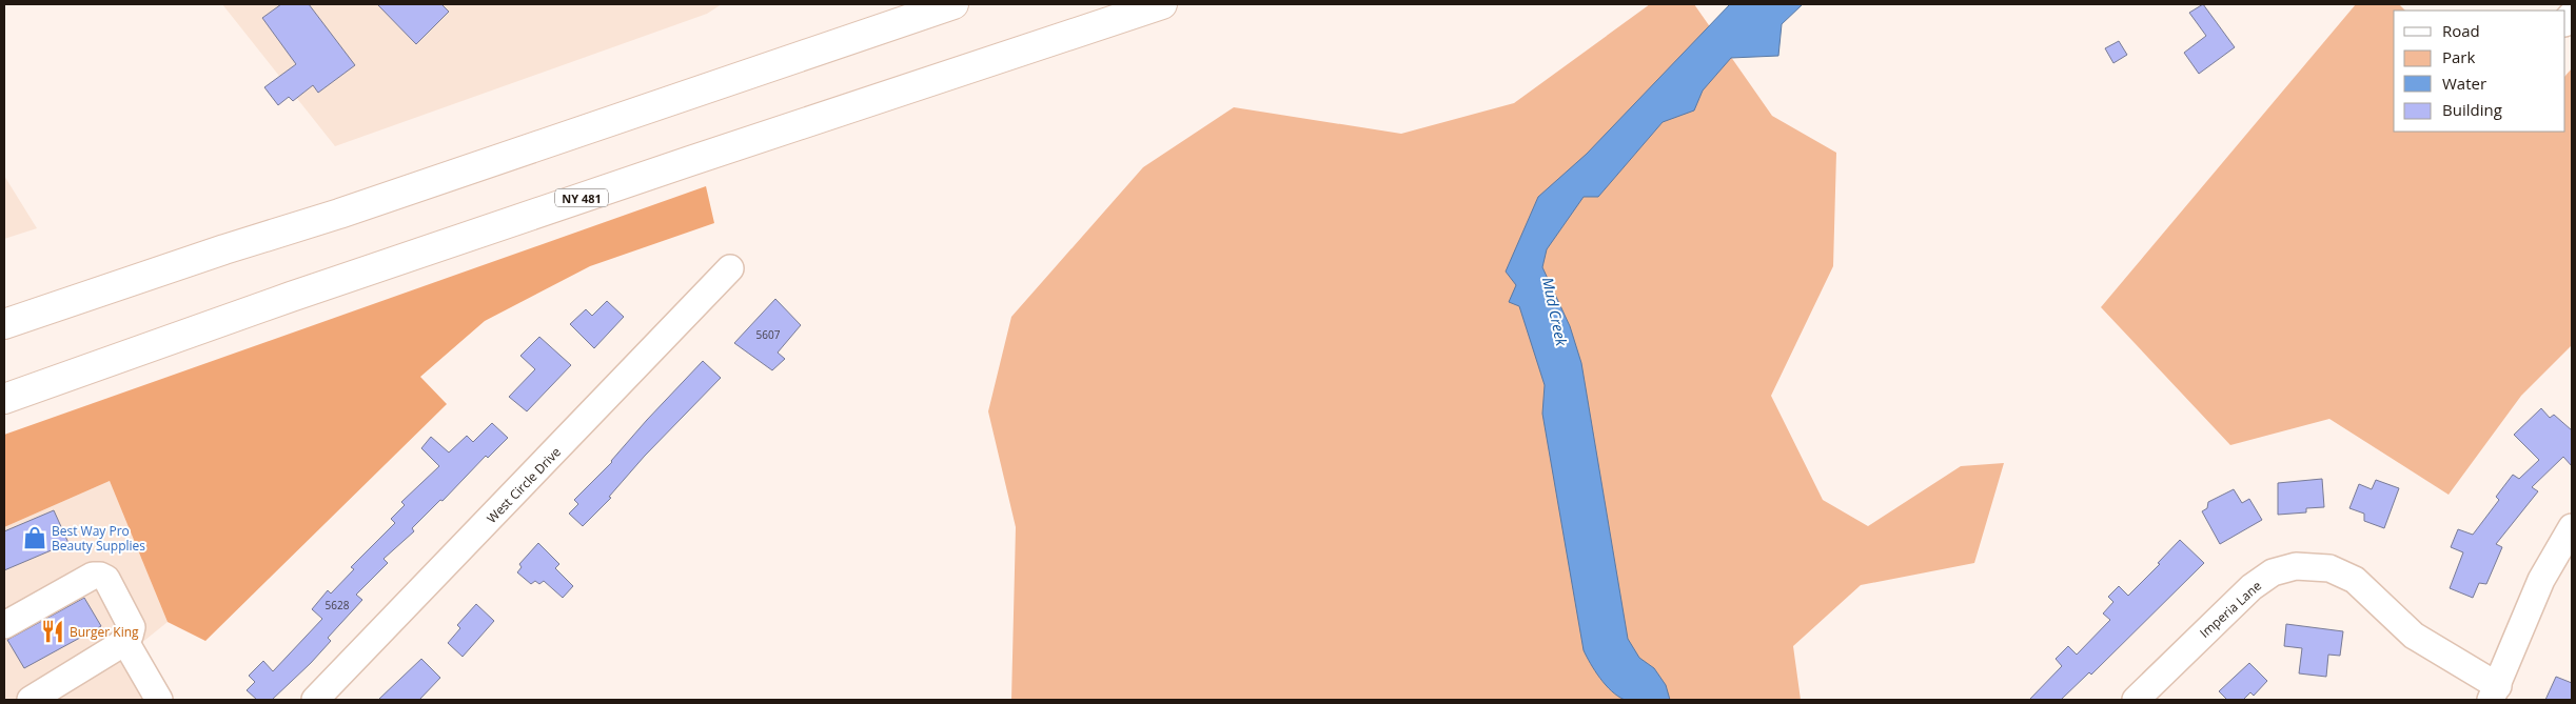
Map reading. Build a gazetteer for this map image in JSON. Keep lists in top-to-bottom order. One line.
{"streets":{"highway":["NY 481"],"street":["West Circle Drive","Imperia Lane"]},"water":["Mud Creek"],"places":{"shop":["Best Way Pro Beauty Supplies"],"restaurant":["Burger King"]},"house_numbers":["5607","5628"],"legend":["Road","Park","Water","Building"]}
